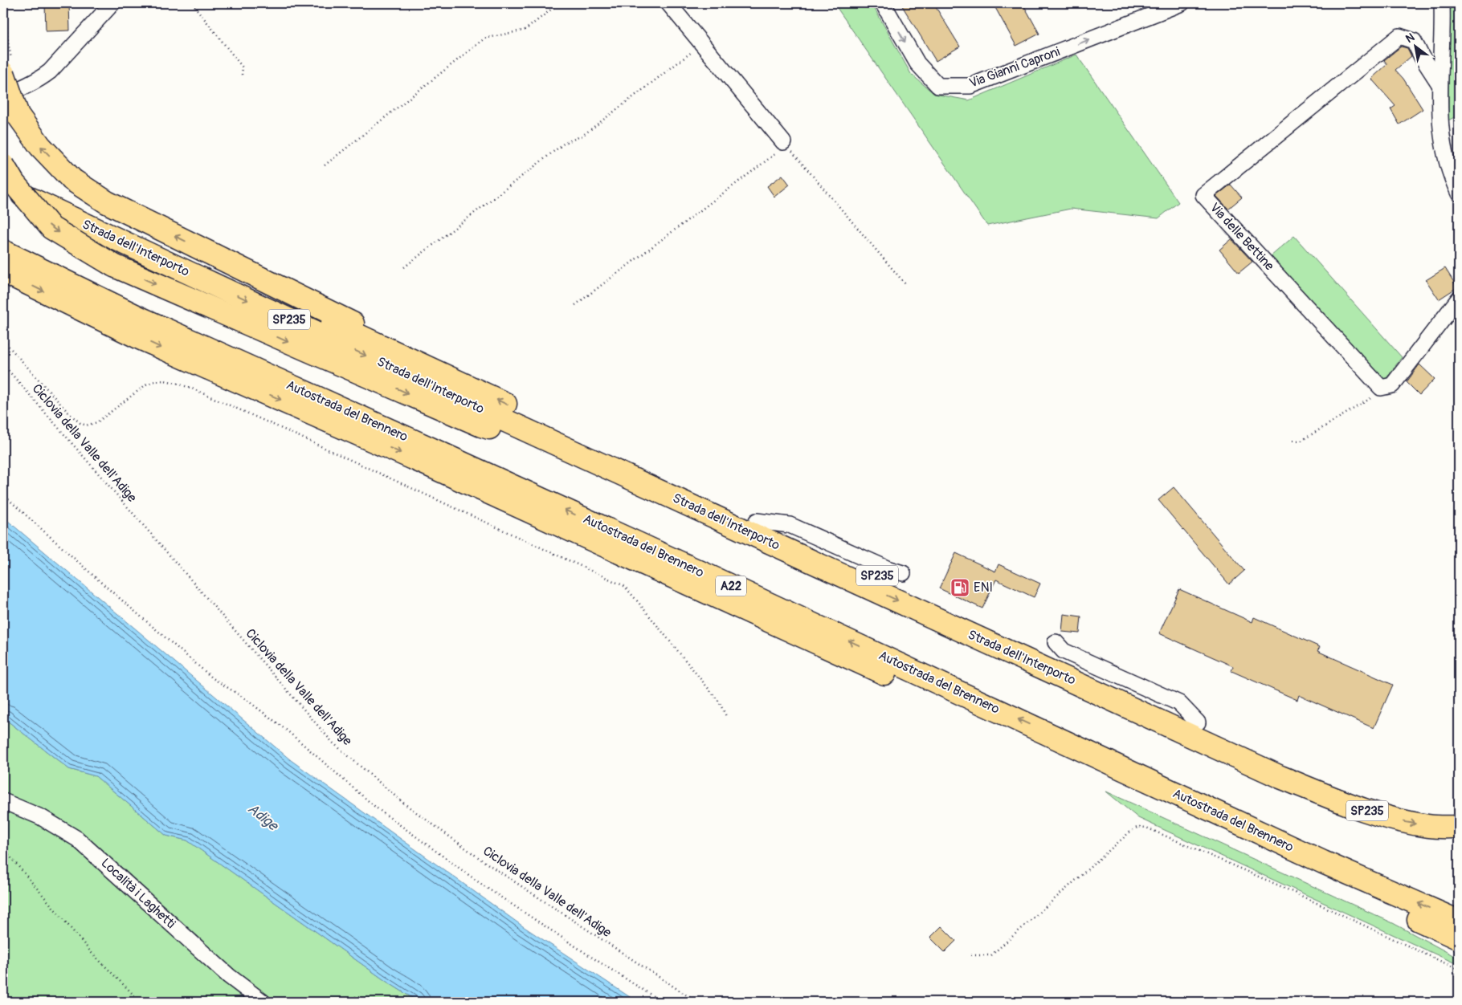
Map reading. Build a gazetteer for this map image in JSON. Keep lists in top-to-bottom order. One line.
{"streets":{"highway":["Strada dell'Interporto","SP235","Autostrada del Brennero","A22"],"street":["Via Gianni Caproni","Via delle Bettine","Località i Laghetti"],"path":["Ciclovia della Valle dell'Adige"]},"one_way":["Via Gianni Caproni"],"water":["Adige"],"places":{"fuel station":["ENI"]},"north":"top left"}
